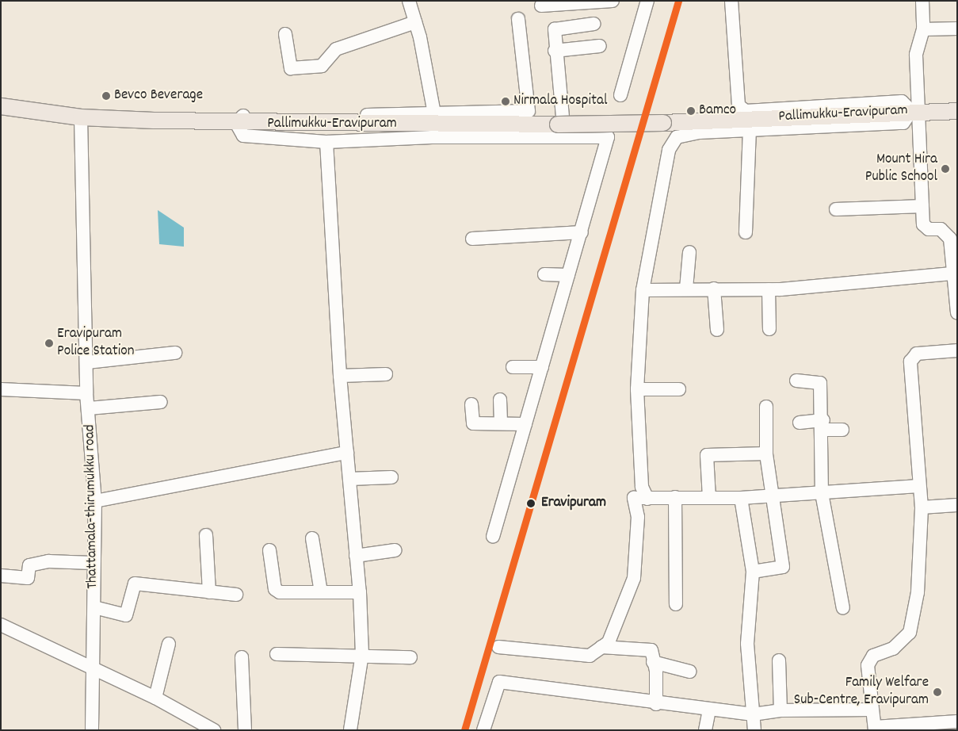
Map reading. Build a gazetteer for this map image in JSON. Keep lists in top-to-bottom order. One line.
{"streets":{"main road":["Pallimukku-Eravipuram"],"street":["Thattamala-thirumukku road"]},"crossings":[["Pallimukku-Eravipuram","Thattamala-thirumukku road"]],"places":["Bevco Beverage","Nirmala Hospital","Bamco","Mount Hira Public School","Eravipuram Police Station","Eravipuram","Family Welfare Sub-Centre, Eravipuram"]}
